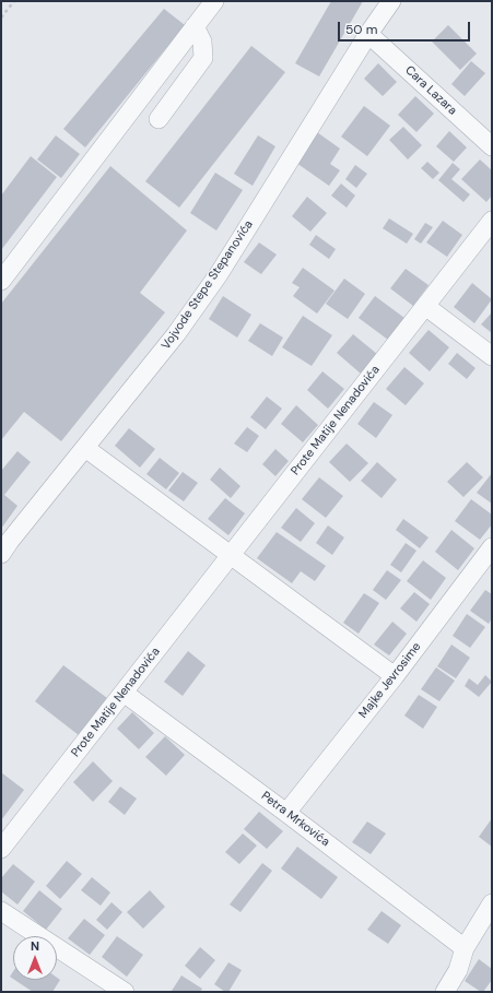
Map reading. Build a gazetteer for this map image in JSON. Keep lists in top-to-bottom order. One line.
{"streets":{"street":["Cara Lazara","Vojvode Stepe Stepanovića","Prote Matije Nenadovića","Majke Jevrosime","Petra Mrkovića"]},"crossings":[["Cara Lazara","Vojvode Stepe Stepanovića"],["Prote Matije Nenadovića","Petra Mrkovića"],["Majke Jevrosime","Petra Mrkovića"]],"scale_bar":"50 m","north":"top"}
